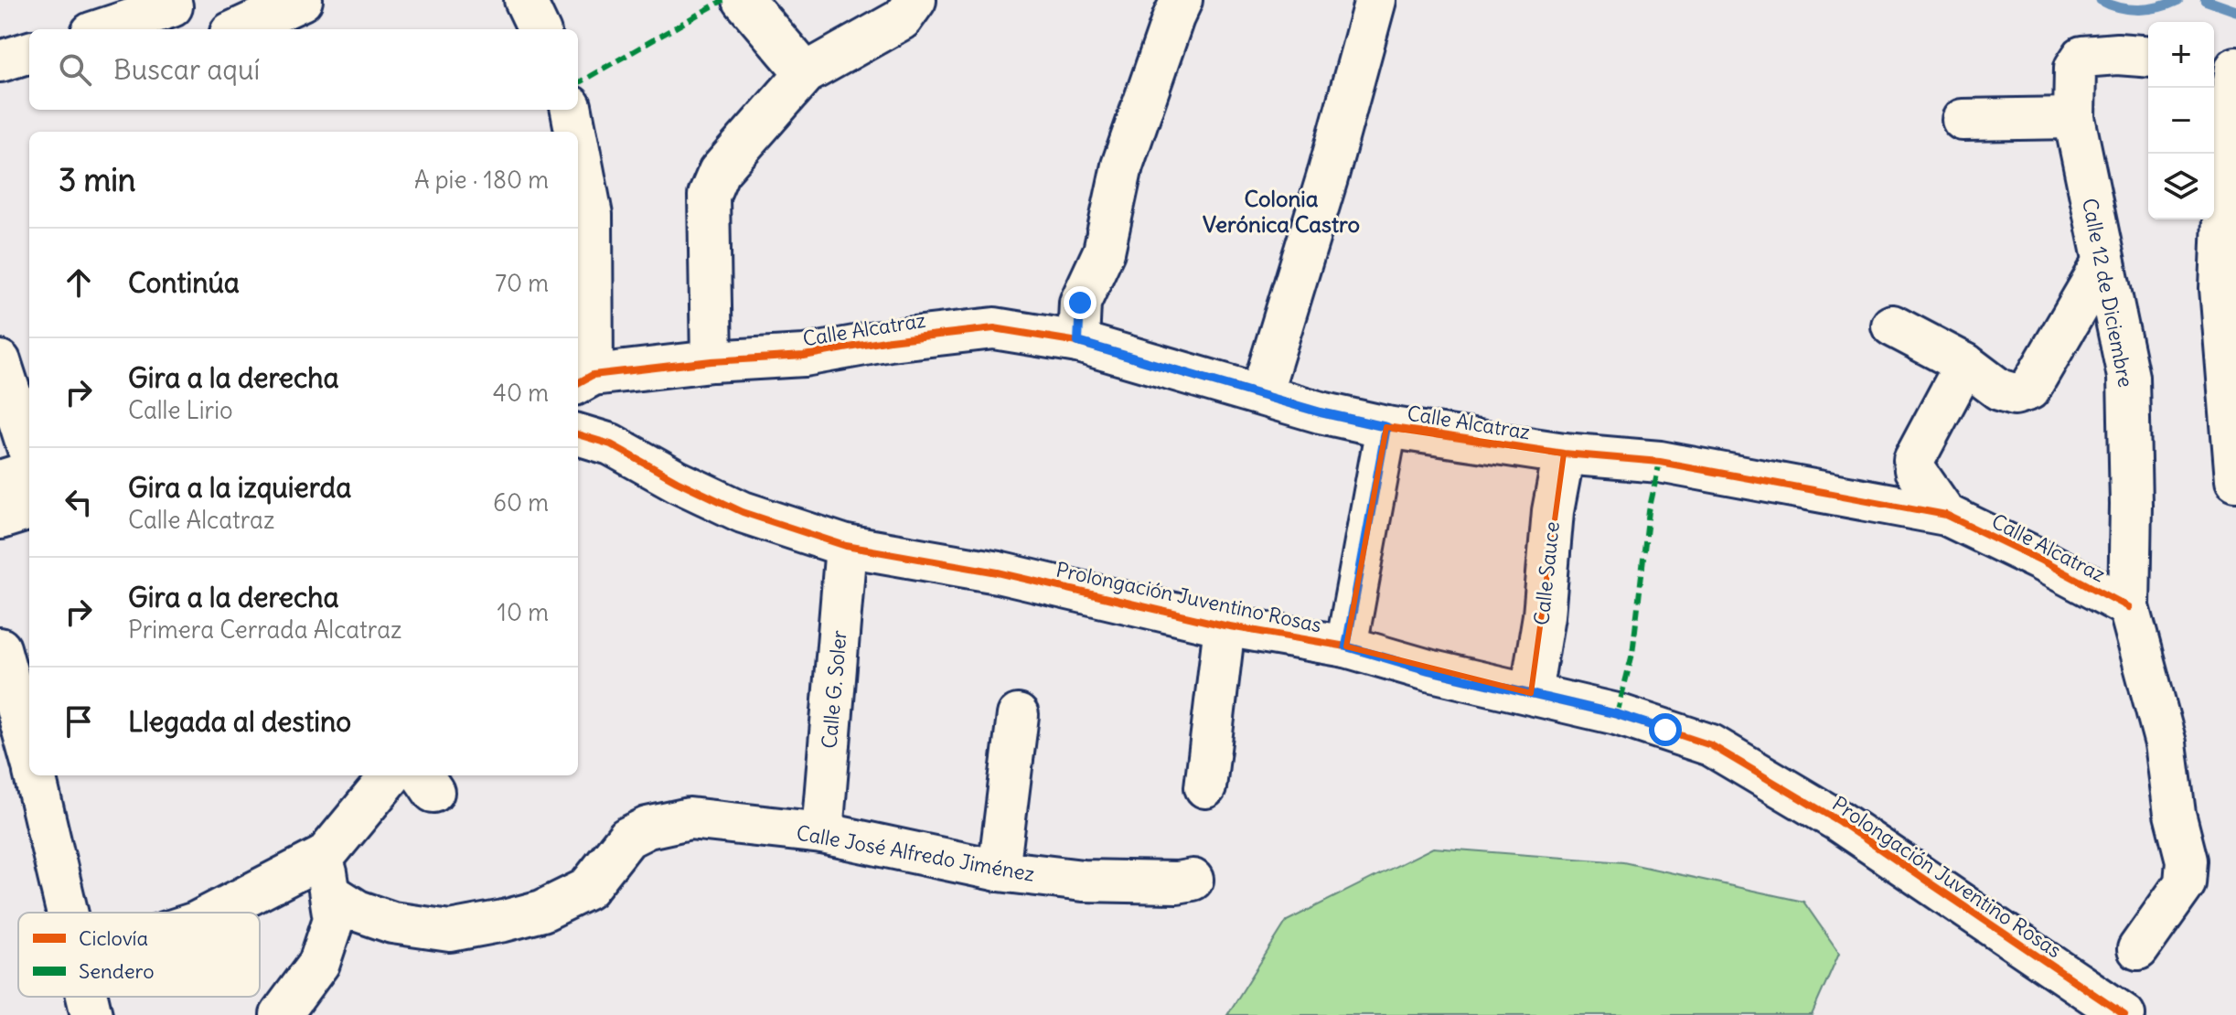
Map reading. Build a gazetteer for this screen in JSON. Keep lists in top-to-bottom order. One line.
{"streets":{"street":["Calle 12 de Diciembre","Calle Alcatraz","Calle Sauce","Prolongación Juventino Rosas","Calle G. Soler","Calle José Alfredo Jiménez"]},"crossings":[["Calle 12 de Diciembre","Calle Alcatraz"],["Calle Alcatraz","Calle Sauce"],["Calle Sauce","Prolongación Juventino Rosas"],["Prolongación Juventino Rosas","Calle G. Soler"],["Calle G. Soler","Calle José Alfredo Jiménez"]],"districts":["Colonia Verónica Castro"],"legend":["Ciclovía","Sendero"],"page":{"map_buttons":["+","−"],"search":"Buscar aquí","heading":["3 min","A pie · 180 m"],"list":[["Continúa","70 m"],["Gira a la derecha","Calle Lirio","40 m"],["Gira a la izquierda","Calle Alcatraz","60 m"],["Gira a la derecha","Primera Cerrada Alcatraz","10 m"],"Llegada al destino"]}}
